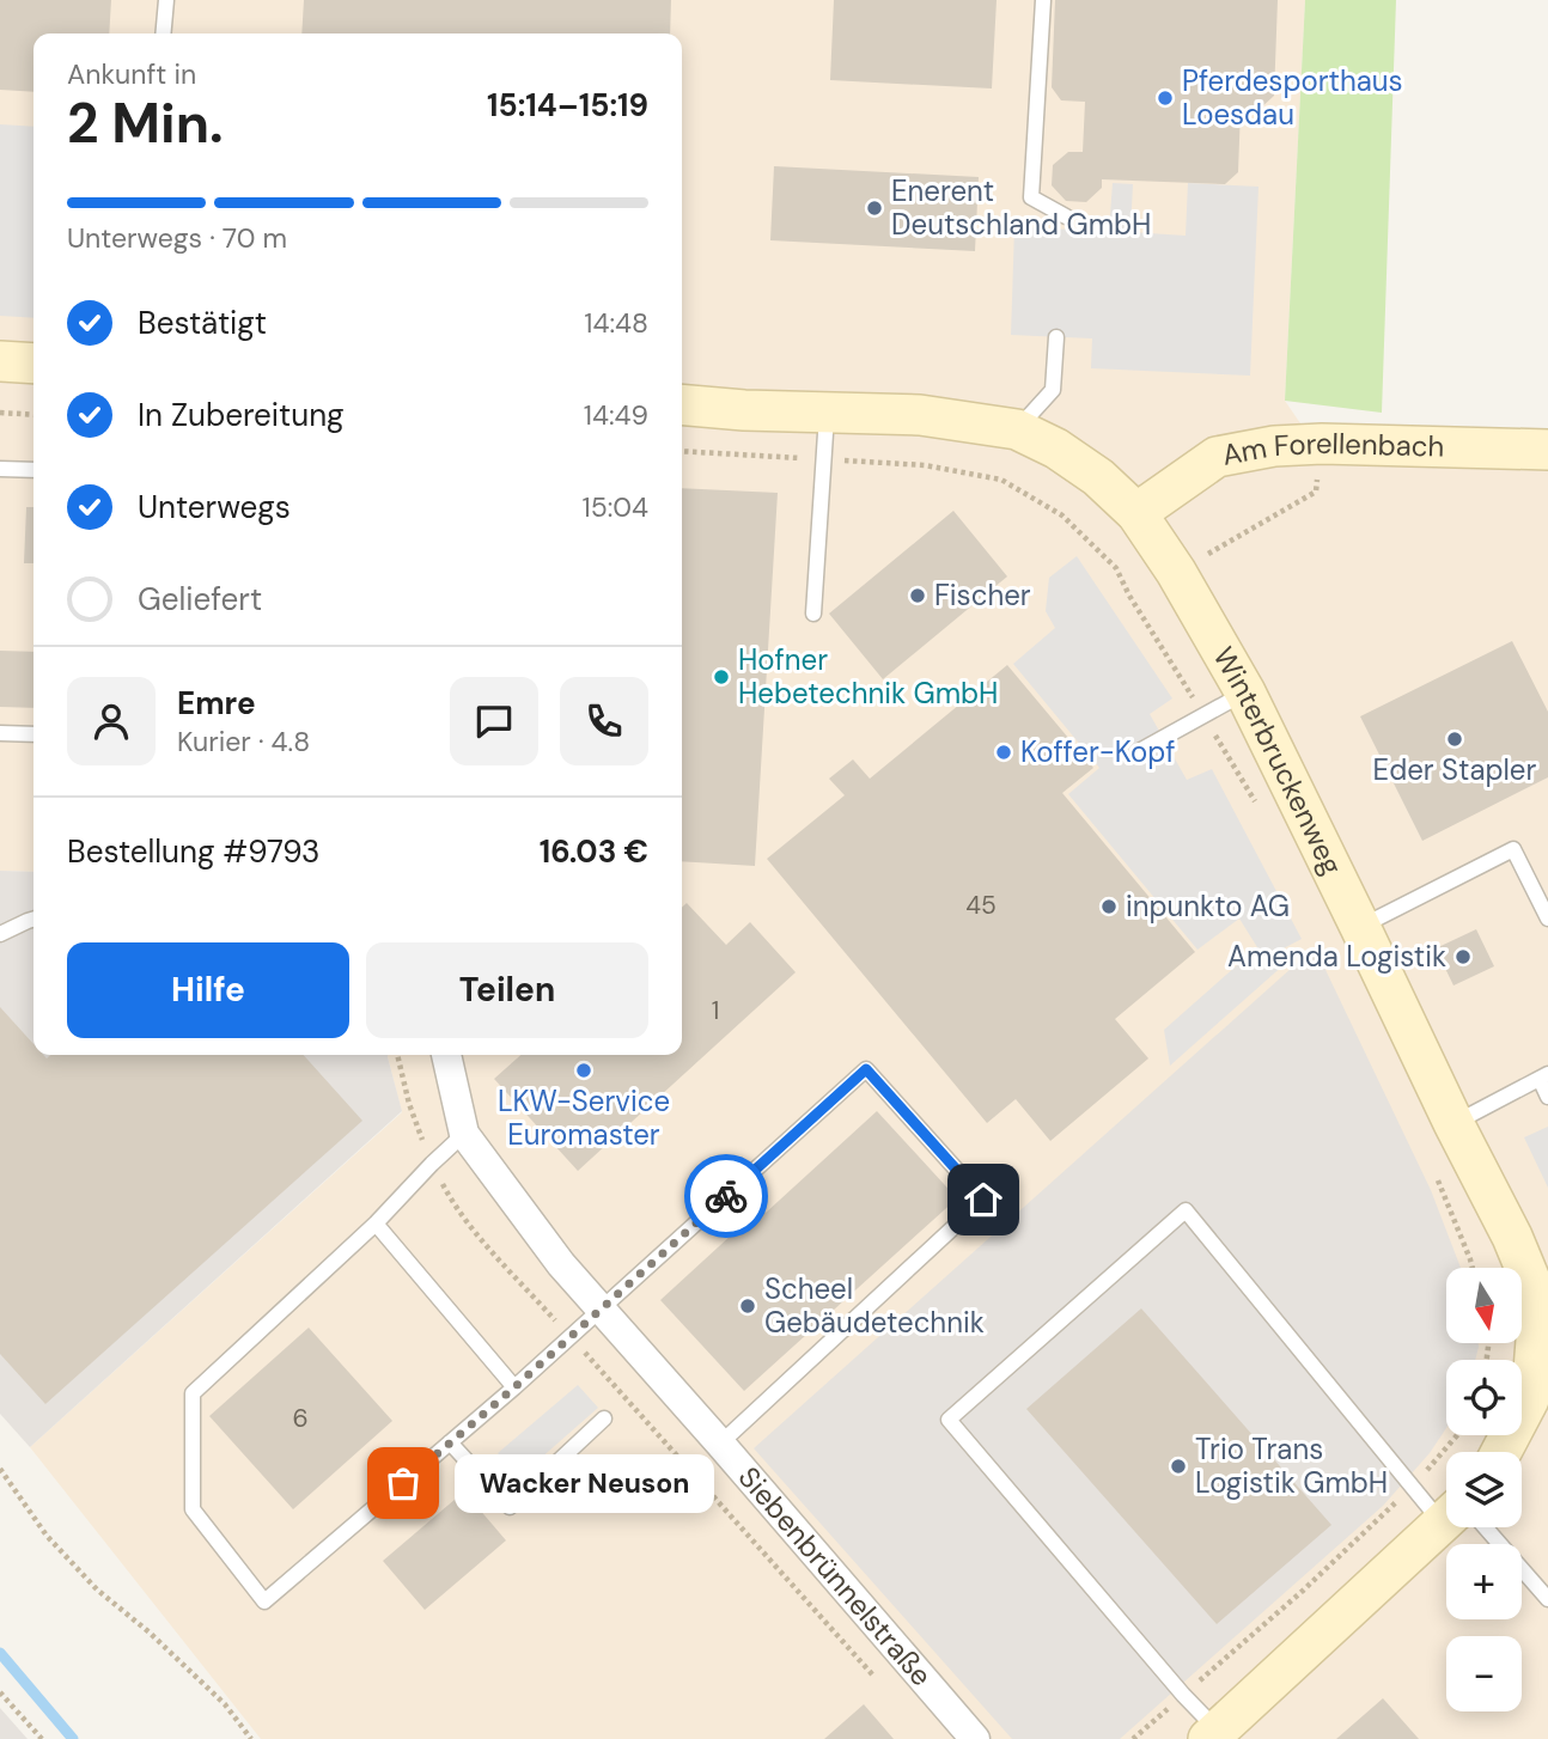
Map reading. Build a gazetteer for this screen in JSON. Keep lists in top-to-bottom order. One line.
{"streets":{"street":["Am Forellenbach","Winterbruckenweg","Siebenbrünnelstraße"]},"crossings":[["Am Forellenbach","Winterbruckenweg"]],"places":["Pferdesporthaus Loesdau","Enerent Deutschland GmbH","Fischer","Hofner Hebetechnik GmbH","Eder Stapler","Koffer-Kopf","inpunkto AG","Amenda Logistik","LKW-Service Euromaster","Scheel Gebäudetechnik","Trio Trans Logistik GmbH","Wacker Neuson"],"house_numbers":["45","1","6"],"north":"bottom","page":{"heading":["2 Min.","Ankunft in","15:14–15:19"],"panel":["Emre","Kurier · 4.8","Bestellung #9793","16.03 €"],"bar":"Unterwegs · 70 m","list":[["Bestätigt","14:48"],["In Zubereitung","14:49"],["Unterwegs","15:04"],"Geliefert"],"buttons":["Hilfe","Teilen"],"map_buttons":["+","−"],"bubble":"Wacker Neuson"}}
